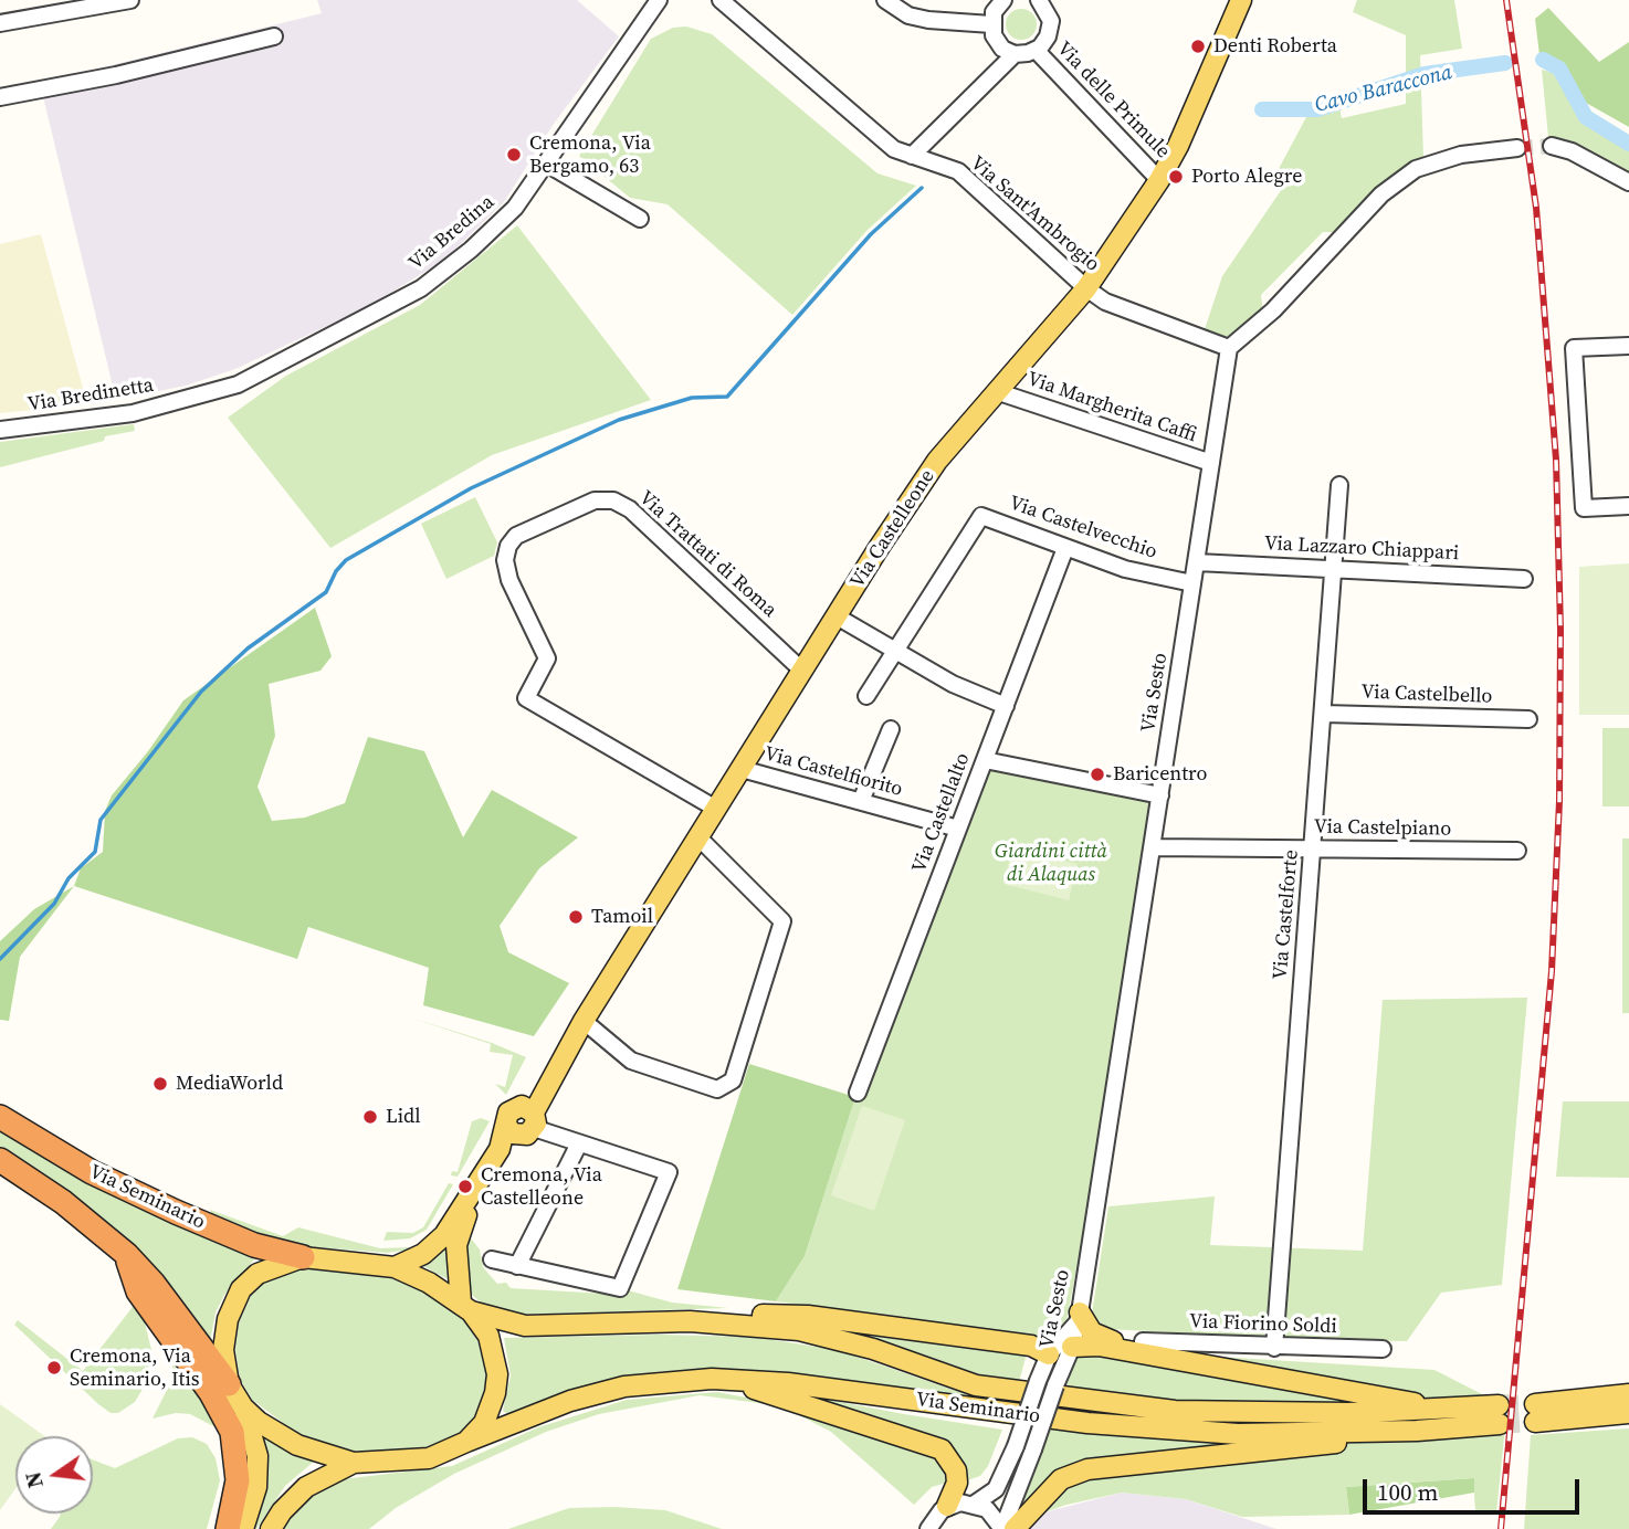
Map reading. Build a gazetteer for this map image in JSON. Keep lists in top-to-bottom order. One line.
{"streets":{"highway":["Via Seminario"],"main road":["Via Castelleone"],"street":["Via delle Primule","Via Sant'Ambrogio","Via Bredina","Via Bredinetta","Via Margherita Caffi","Via Castelvecchio","Via Lazzaro Chiappari","Via Trattati di Roma","Via Sesto","Via Castelbello","Via Castelfiorito","Via Castellalto","Via Castelpiano","Via Castelforte","Via Fiorino Soldi"]},"crossings":[["Via delle Primule","Via Castelleone"],["Via Sant'Ambrogio","Via Castelleone"],["Via Sant'Ambrogio","Via Sesto"],["Via Bredina","Via Bredinetta"],["Via Margherita Caffi","Via Castelleone"],["Via Margherita Caffi","Via Sesto"],["Via Castelvecchio","Via Sesto"],["Via Castelvecchio","Via Castellalto"],["Via Castelleone","Via Trattati di Roma"],["Via Castelleone","Via Castelfiorito"],["Via Castelleone","Via Seminario"],["Via Lazzaro Chiappari","Via Sesto"],["Via Lazzaro Chiappari","Via Castelforte"],["Via Sesto","Via Castelpiano"],["Via Castelbello","Via Castelforte"],["Via Castelfiorito","Via Castellalto"],["Via Castelpiano","Via Castelforte"],["Via Castelforte","Via Fiorino Soldi"]],"water":["Cavo Baraccona"],"parks":["Giardini città di Alaquas"],"places":["Denti Roberta","Cremona, Via Bergamo, 63","Porto Alegre","Baricentro","Tamoil","MediaWorld","Lidl","Cremona, Via Castelleone","Cremona, Via Seminario, Itis"],"scale_bar":"100 m","north":"left"}
